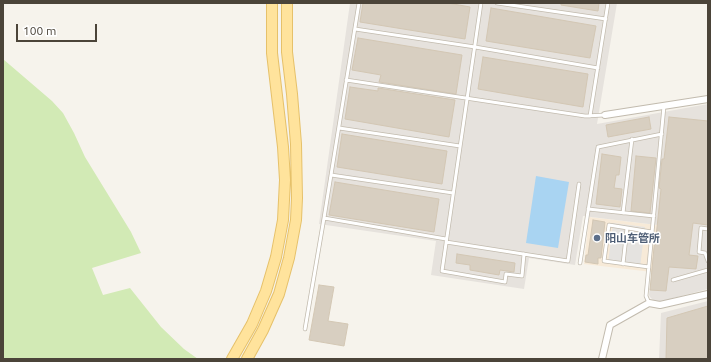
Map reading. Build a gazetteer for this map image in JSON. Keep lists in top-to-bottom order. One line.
{"places":["阳山车管所"],"scale_bar":"100 m"}
